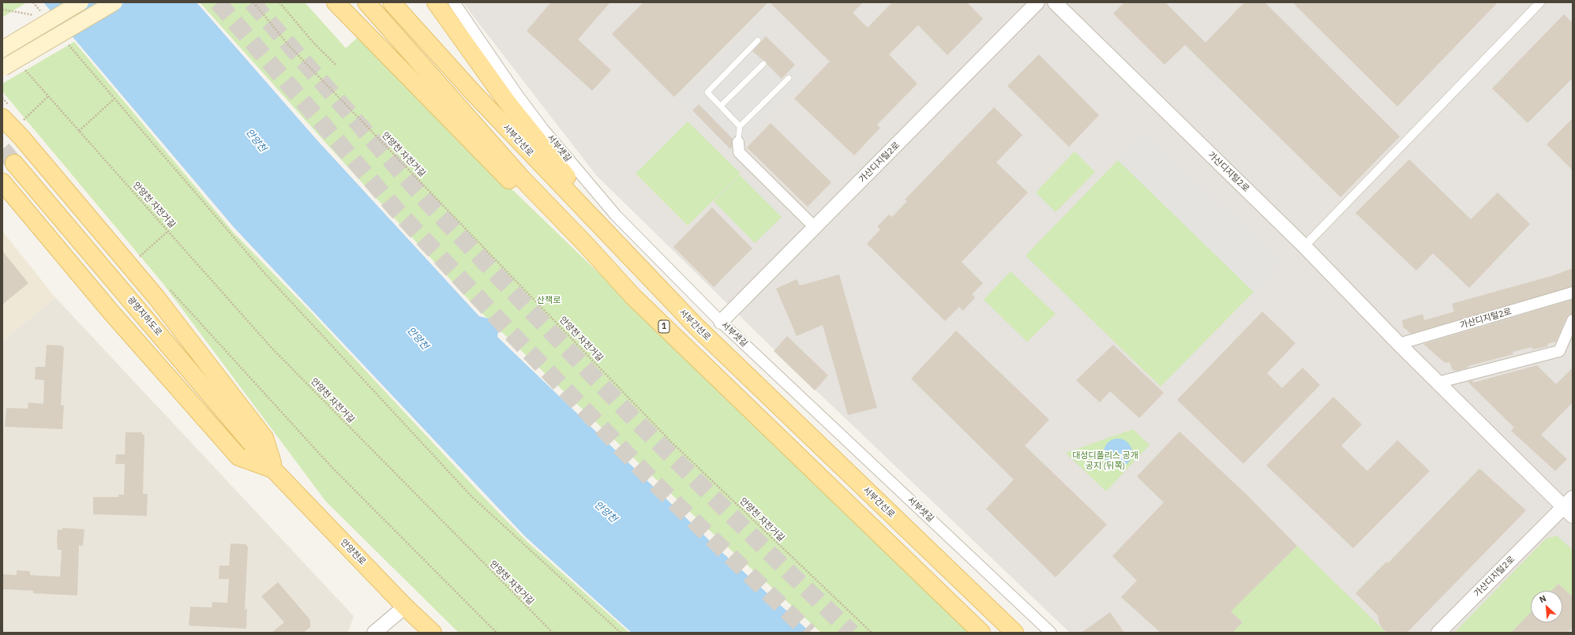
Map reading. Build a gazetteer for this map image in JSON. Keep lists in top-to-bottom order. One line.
{"streets":{"main road":["서부간선로","광명지하도로","1","안양천로"],"street":["서부샛길","가산디지털2로"],"path":["안양천 자전거길"]},"crossings":[["서부샛길","가산디지털2로"],["광명지하도로","안양천로"]],"water":["안양천"],"parks":["산책로","대성디폴리스 공개 공지 (뒤쪽)"],"north":"top left"}
